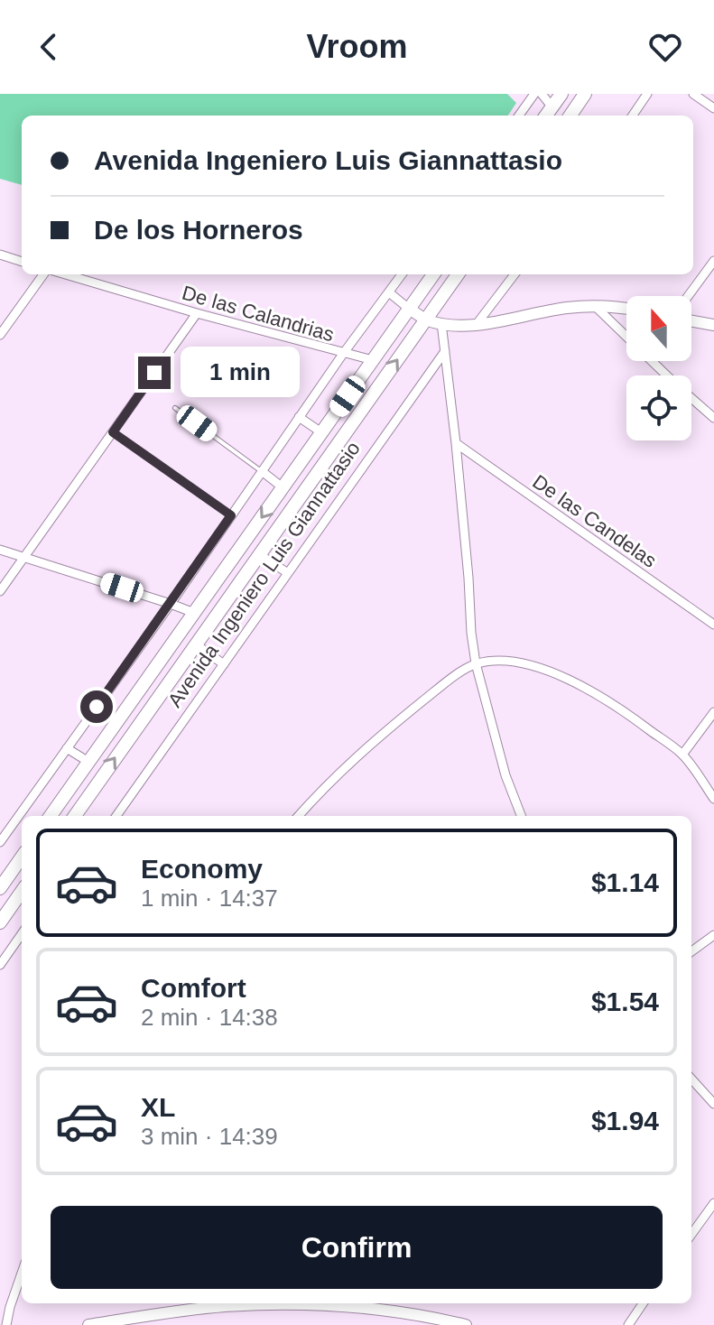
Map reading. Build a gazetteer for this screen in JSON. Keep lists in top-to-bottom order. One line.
{"streets":{"main road":["Avenida Ingeniero Luis Giannattasio"],"street":["De las Calandrias","De las Candelas"]},"crossings":[["De las Calandrias","Avenida Ingeniero Luis Giannattasio"]],"north":"top","page":{"header":"Vroom","banner":["Avenida Ingeniero Luis Giannattasio","De los Horneros"],"bubble":"1 min","list":[{"name":"Economy","note":"1 min · 14:37","value":"$1.14"},{"name":"Comfort","note":"2 min · 14:38","value":"$1.54"},{"name":"XL","note":"3 min · 14:39","value":"$1.94"}],"buttons":"Confirm"}}
